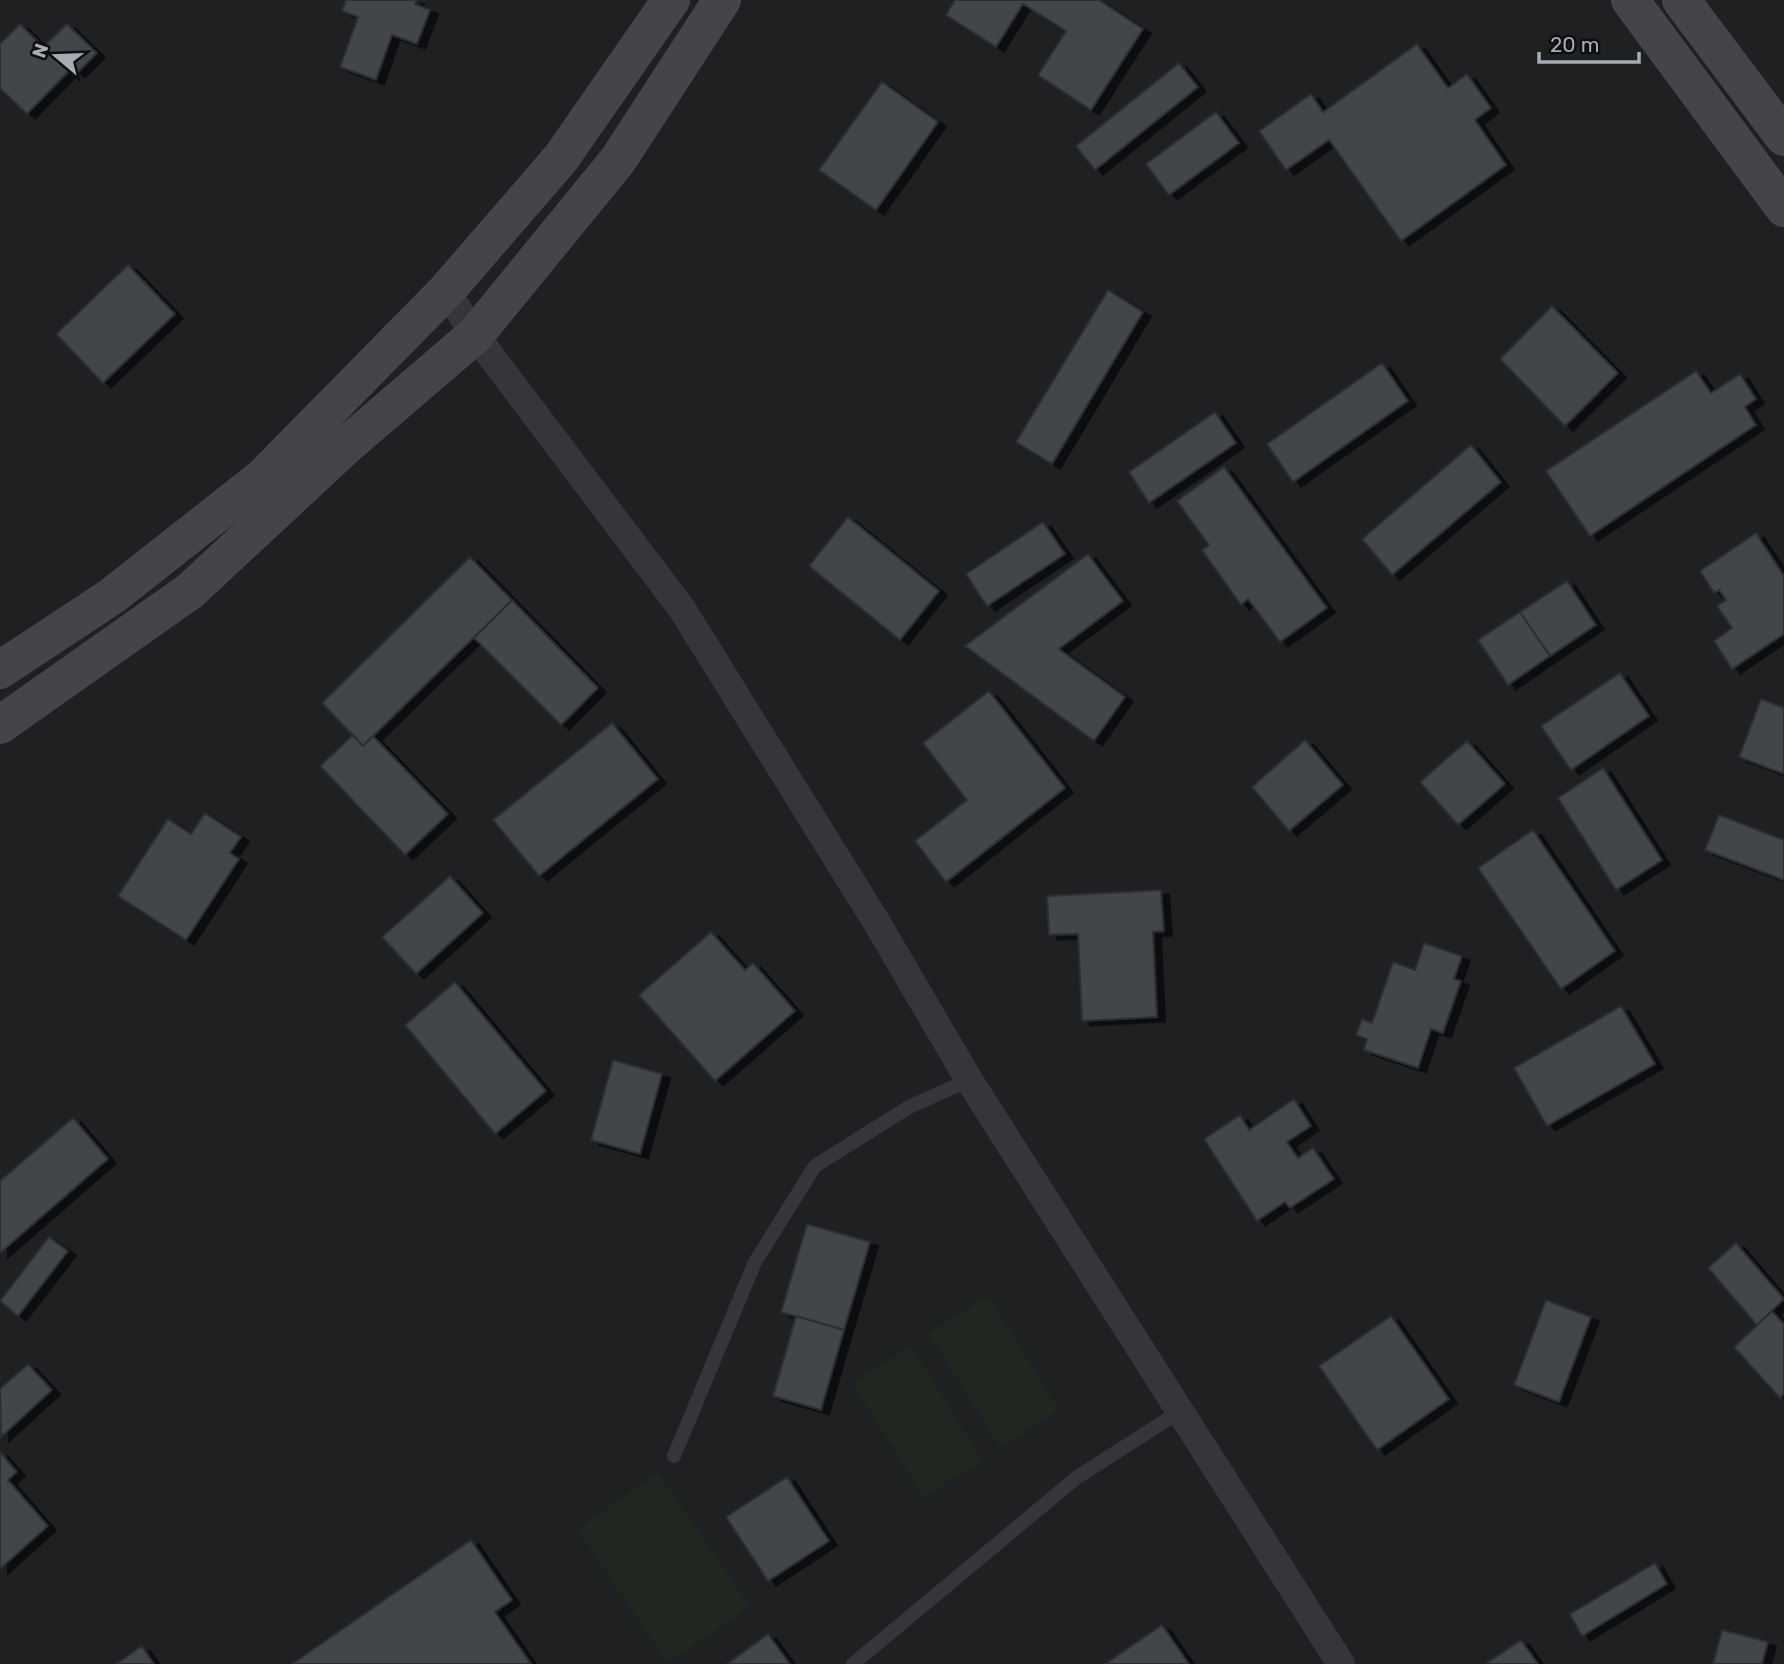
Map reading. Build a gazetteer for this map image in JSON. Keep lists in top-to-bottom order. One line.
{"scale_bar":"20 m","north":"left"}
